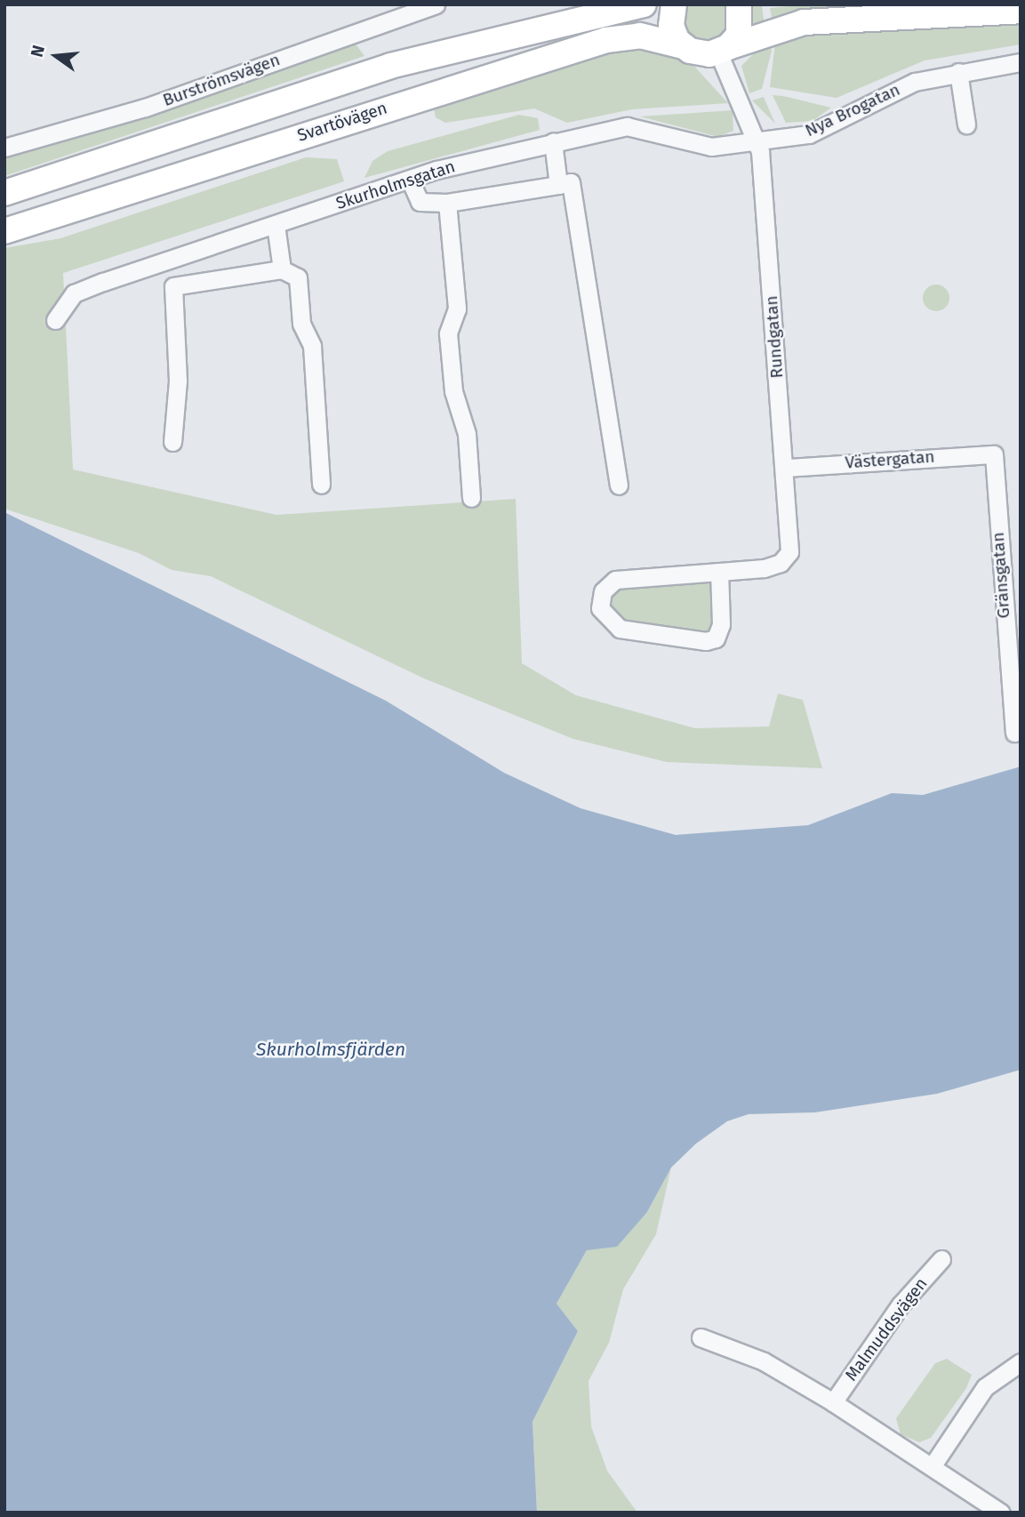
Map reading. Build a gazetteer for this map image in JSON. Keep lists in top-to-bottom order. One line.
{"streets":{"main road":["Svartövägen"],"street":["Burströmsvägen","Nya Brogatan","Skurholmsgatan","Rundgatan","Västergatan","Gränsgatan","Malmuddsvägen"]},"crossings":[["Nya Brogatan","Skurholmsgatan"],["Nya Brogatan","Rundgatan"],["Svartövägen","Rundgatan"],["Skurholmsgatan","Rundgatan"],["Rundgatan","Västergatan"],["Västergatan","Gränsgatan"]],"water":["Skurholmsfjärden"],"north":"left"}
